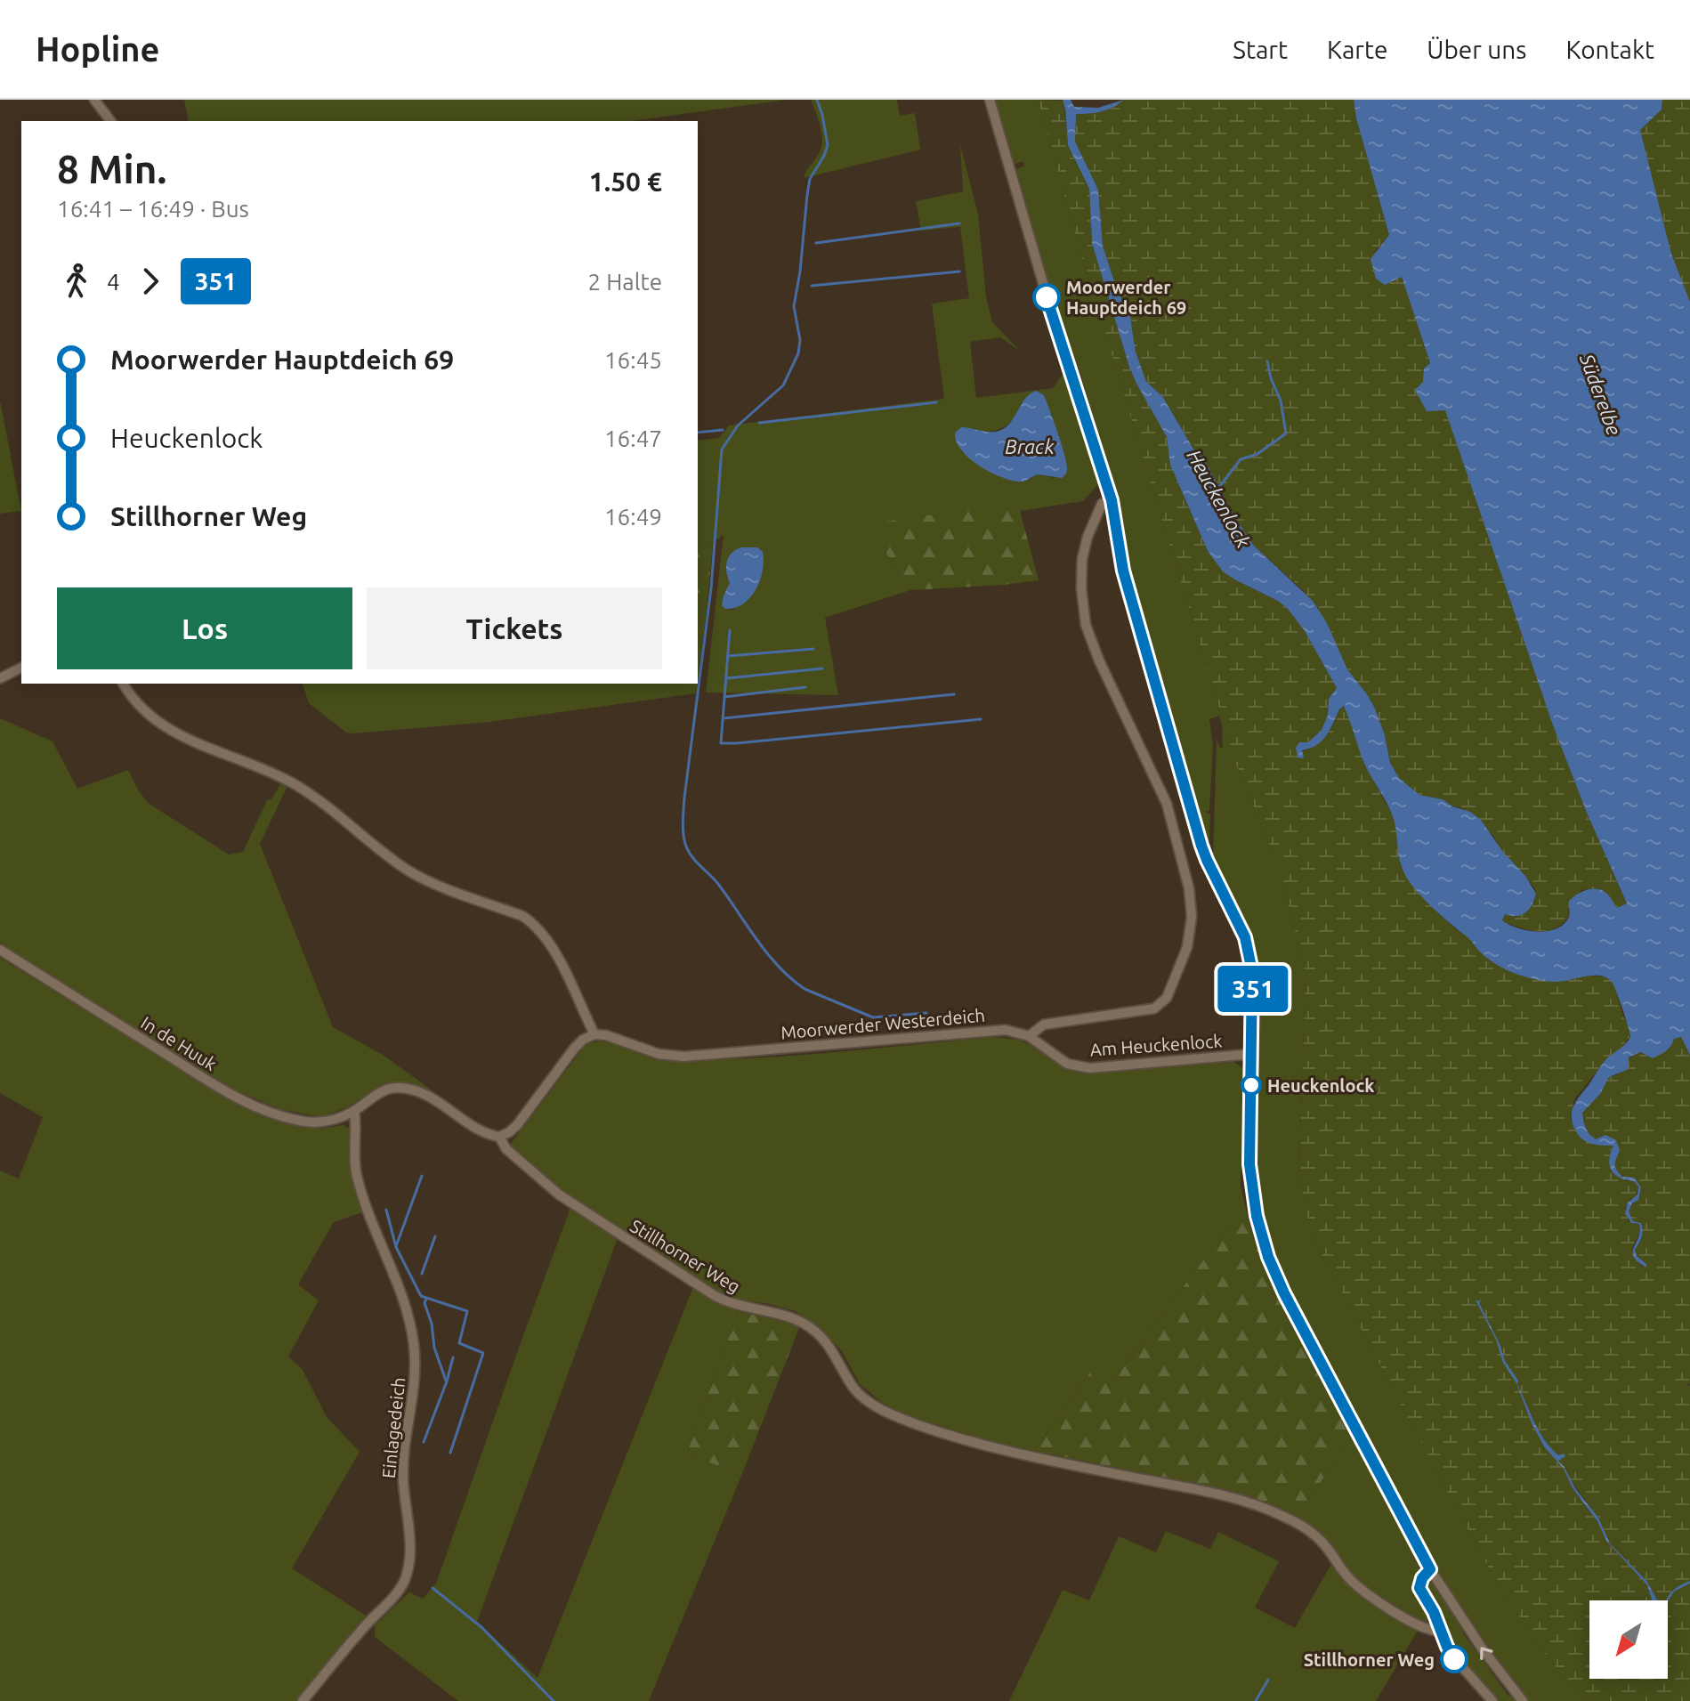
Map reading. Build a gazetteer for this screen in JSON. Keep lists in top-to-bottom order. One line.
{"streets":{"street":["Moorwerder Westerdeich","In de Huuk","Am Heuckenlock","Stillhorner Weg","Einlagedeich"]},"crossings":[["Moorwerder Westerdeich","Am Heuckenlock"],["In de Huuk","Stillhorner Weg"],["In de Huuk","Einlagedeich"],["Stillhorner Weg","Einlagedeich"]],"water":["Süderelbe","Brack","Heuckenlock"],"places":["Moorwerder Hauptdeich 69","Heuckenlock","Stillhorner Weg"],"lines":["bus line 351"],"north":"bottom left","page":{"header":"Hopline","nav":["Start","Karte","Über uns","Kontakt"],"on_map":"351","heading":["8 Min.","16:41 – 16:49 · Bus","1.50 €"],"legs":["4","351","2 Halte"],"list":[{"name":"Moorwerder Hauptdeich 69","value":"16:45"},{"name":"Heuckenlock","value":"16:47"},{"name":"Stillhorner Weg","value":"16:49"}],"buttons":["Los","Tickets"]}}
